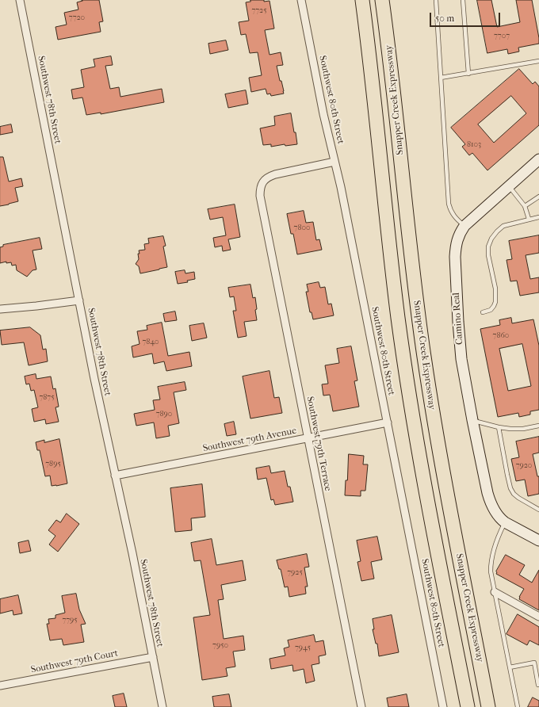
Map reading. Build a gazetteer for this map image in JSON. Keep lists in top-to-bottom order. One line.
{"streets":{"highway":["Snapper Creek Expressway"],"street":["Southwest 78th Street","Southwest 80th Street","Camino Real","Southwest 79th Avenue","Southwest 79th Terrace","Southwest 79th Court"]},"crossings":[["Southwest 78th Street","Southwest 79th Avenue"],["Southwest 78th Street","Southwest 79th Court"],["Southwest 80th Street","Southwest 79th Avenue"],["Southwest 80th Street","Southwest 79th Terrace"],["Southwest 79th Avenue","Southwest 79th Terrace"]],"house_numbers":["7725","7720","7707","8103","7800","7860","7840","7875","7890","7895","7920","7925","7795","7950","7945"],"scale_bar":"50 m"}
